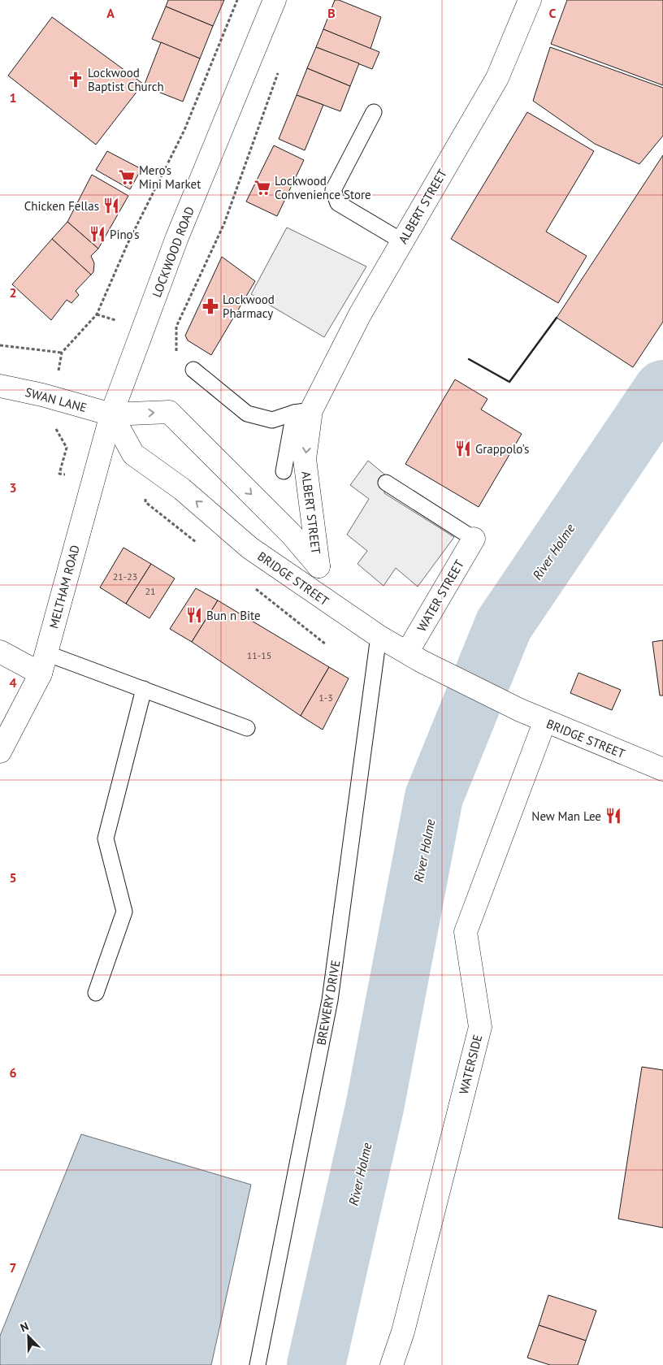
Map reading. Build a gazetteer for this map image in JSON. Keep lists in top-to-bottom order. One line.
{"streets":{"main road":["ALBERT STREET","LOCKWOOD ROAD","SWAN LANE","BRIDGE STREET","MELTHAM ROAD","WATER STREET","WATERSIDE"],"lane":["BREWERY DRIVE"]},"crossings":[["ALBERT STREET","BRIDGE STREET"],["LOCKWOOD ROAD","SWAN LANE"],["LOCKWOOD ROAD","BRIDGE STREET"],["LOCKWOOD ROAD","MELTHAM ROAD"],["SWAN LANE","BRIDGE STREET"],["SWAN LANE","MELTHAM ROAD"],["BRIDGE STREET","MELTHAM ROAD"],["BRIDGE STREET","WATER STREET"],["BRIDGE STREET","BREWERY DRIVE"],["BRIDGE STREET","WATERSIDE"]],"water":["River Holme"],"places":{"church":["Lockwood Baptist Church"],"supermarket":["Mero’s Mini Market","Lockwood Convenience Store"],"restaurant":["Chicken Fellas","Pino's","Grappolo's","Bun n Bite","New Man Lee"],"pharmacy":["Lockwood Pharmacy"]},"house_numbers":["21-23","21","11-15","1-3"],"north":"top left","grid":{"columns":["A","B","C"],"rows":["1","2","3","4","5","6","7"]}}
